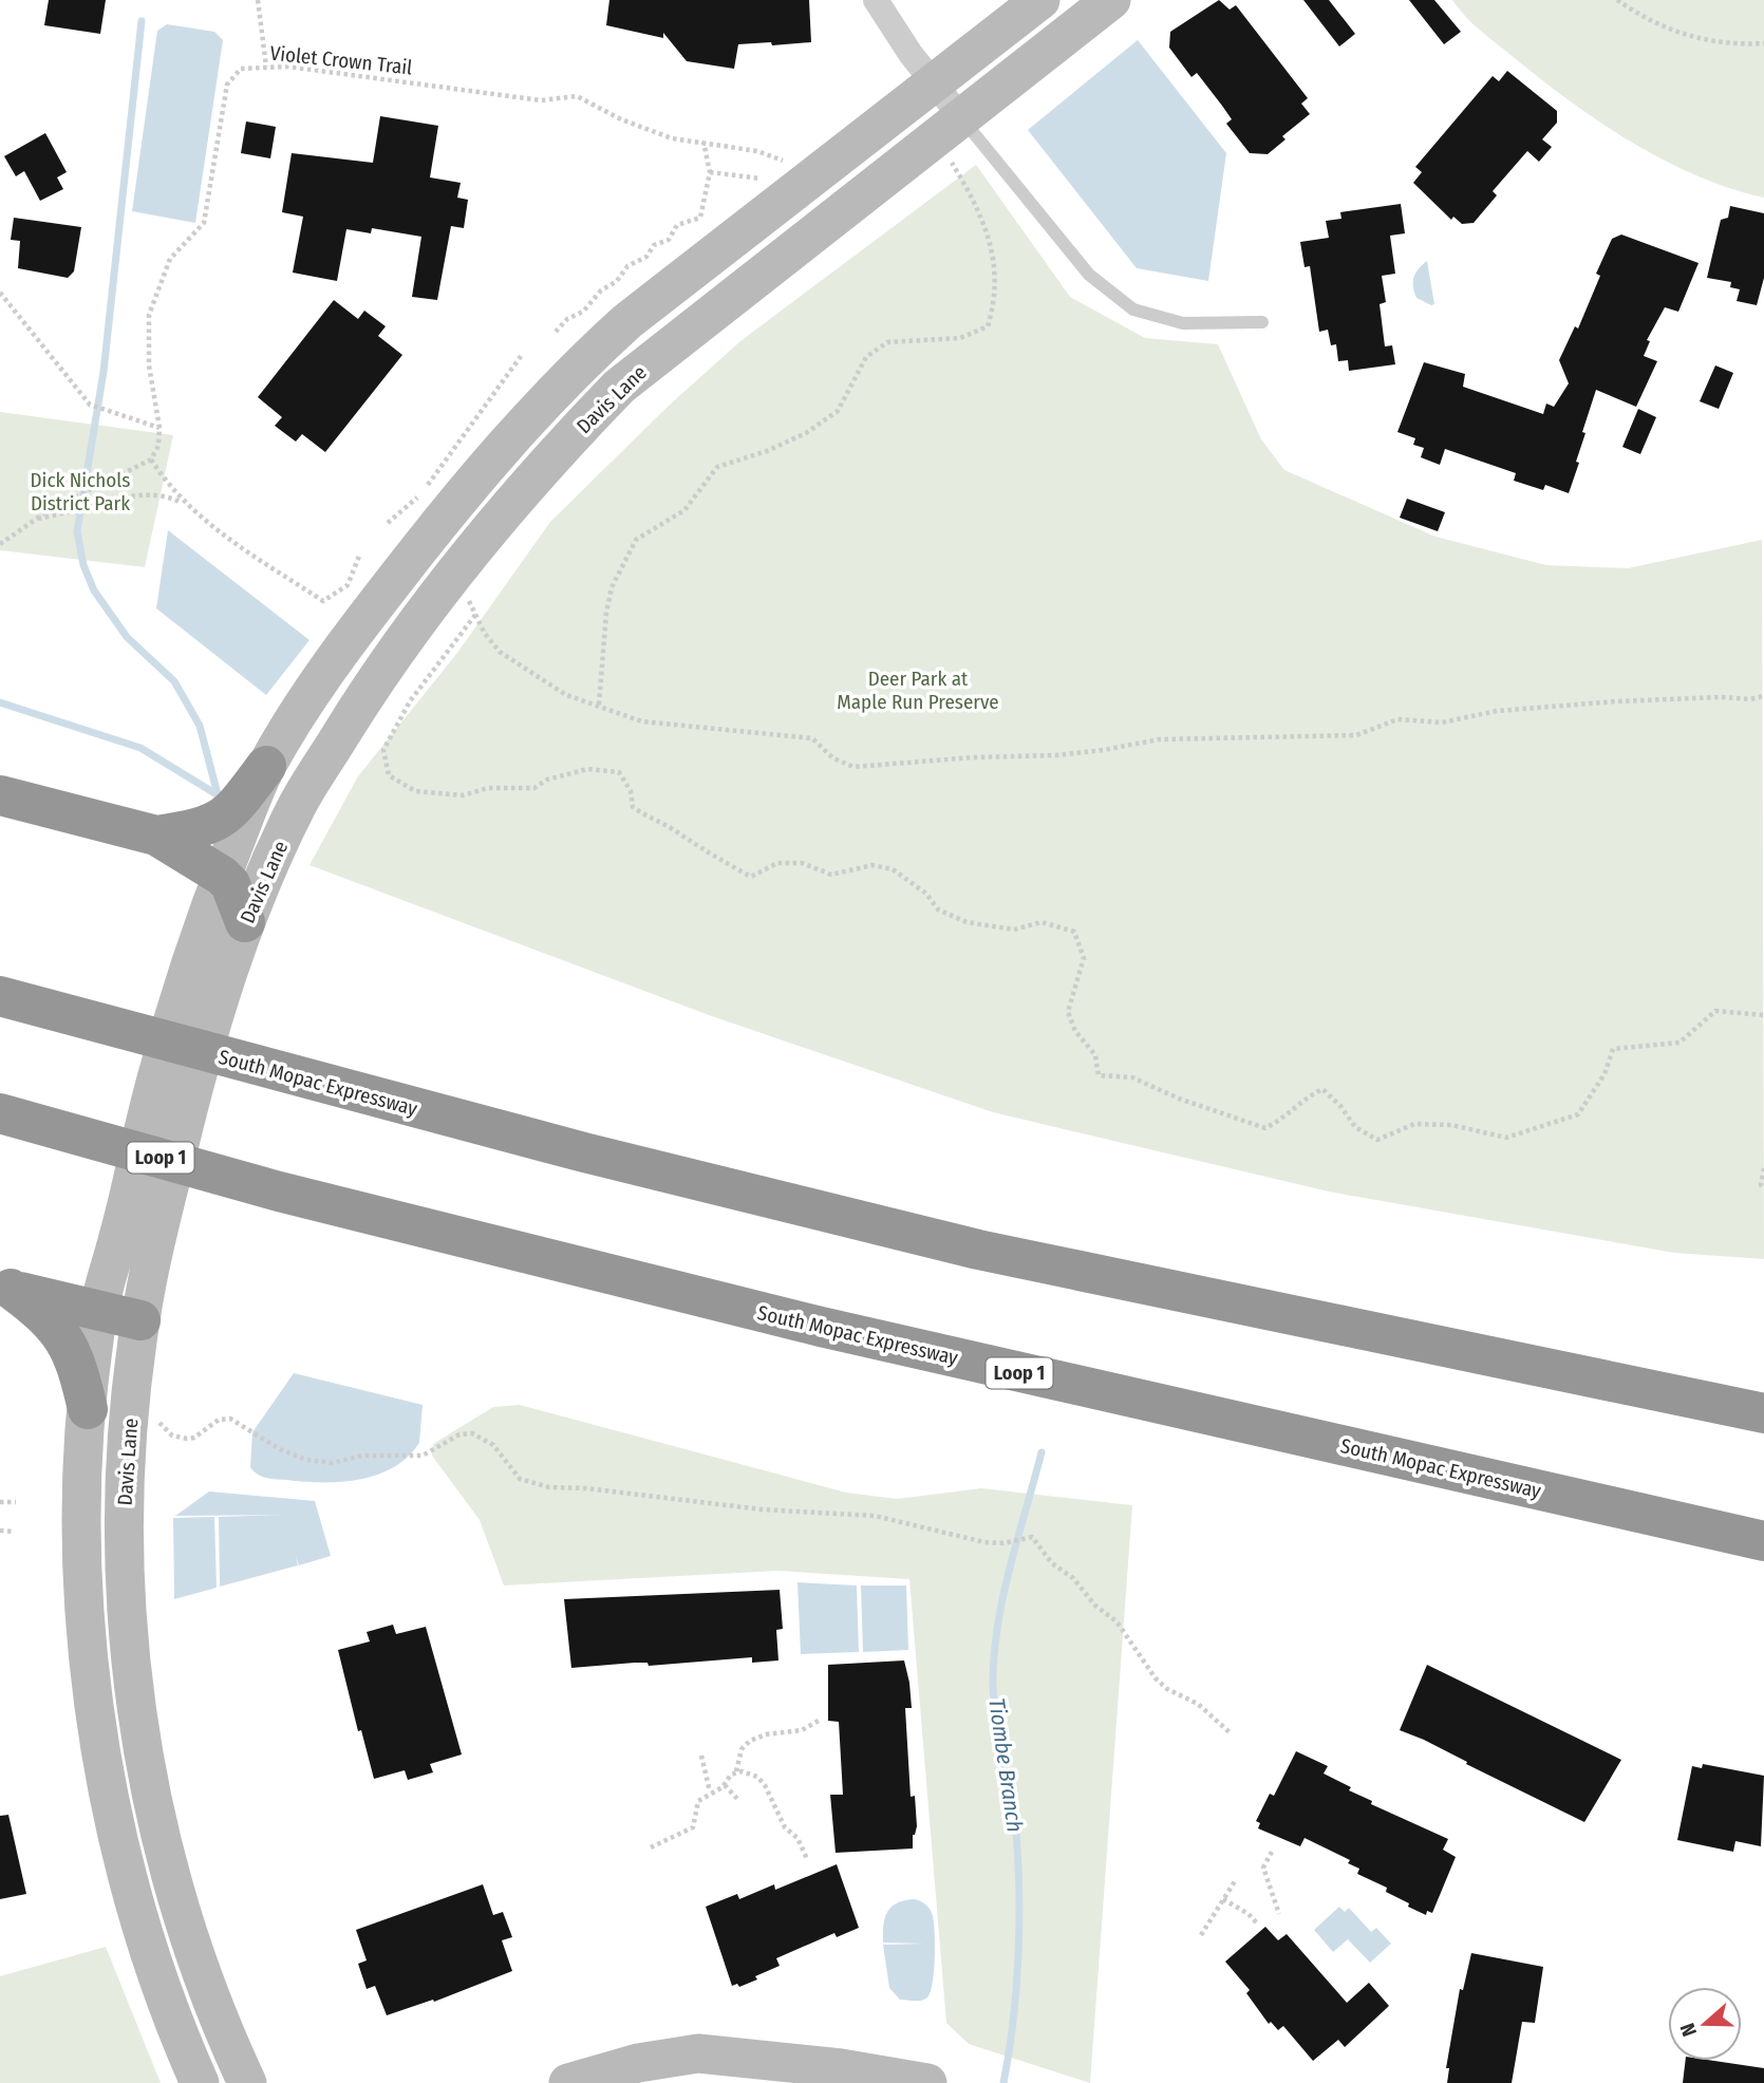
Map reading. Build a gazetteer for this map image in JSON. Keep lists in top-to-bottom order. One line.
{"streets":{"highway":["South Mopac Expressway","Loop 1"],"main road":["Davis Lane"],"path":["Violet Crown Trail"]},"water":["Tiombe Branch"],"parks":["Dick Nichols District Park","Deer Park at Maple Run Preserve"],"north":"left"}
